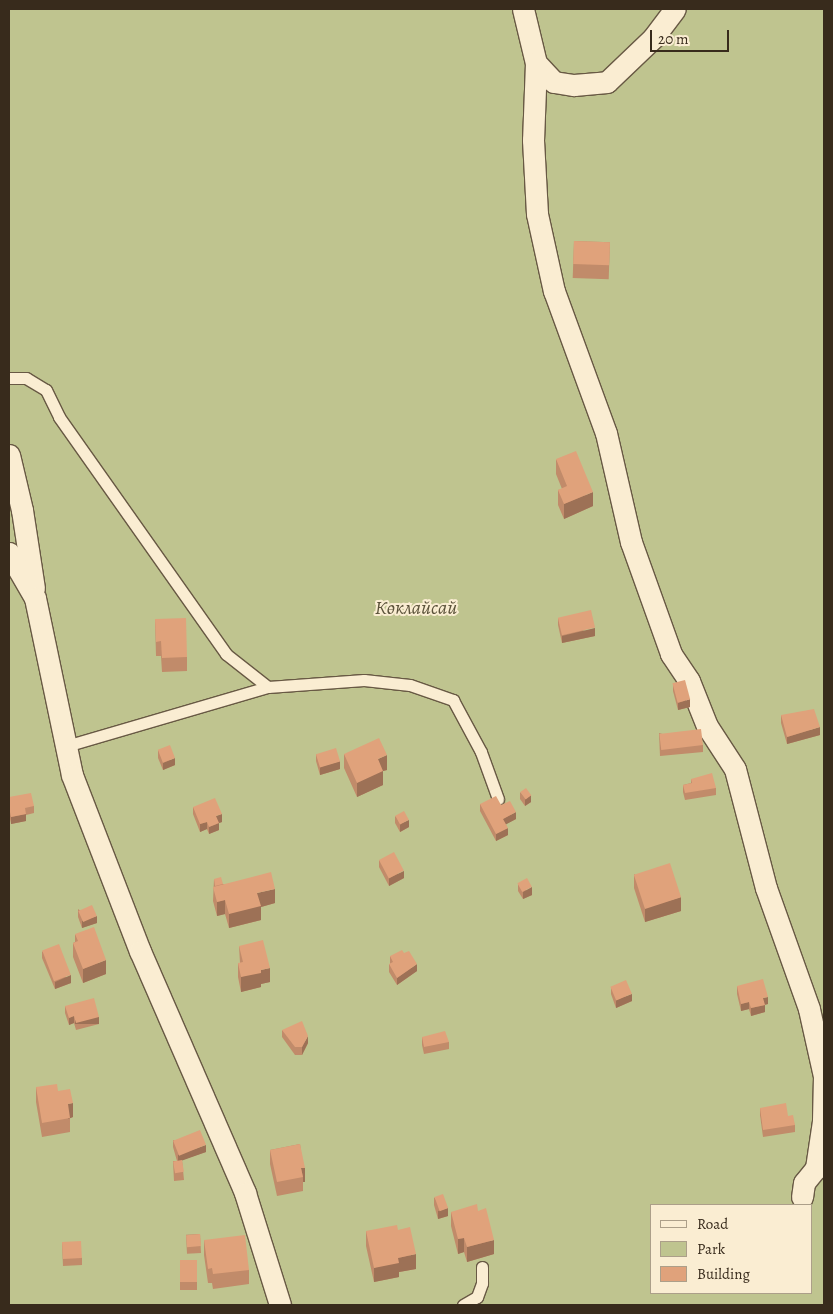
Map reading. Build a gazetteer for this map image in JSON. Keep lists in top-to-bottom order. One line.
{"parks":["Көклайсай"],"legend":["Road","Park","Building"],"scale_bar":"20 m"}
